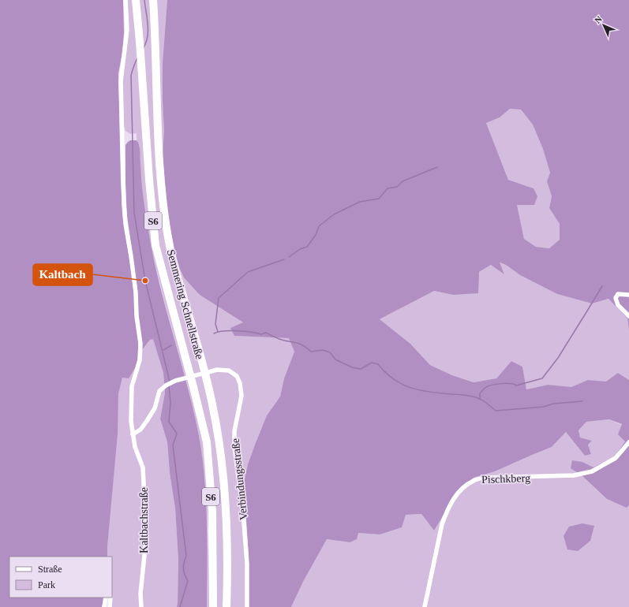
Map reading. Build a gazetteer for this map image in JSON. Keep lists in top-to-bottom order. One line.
{"streets":{"highway":["S6","Semmering Schnellstraße"],"street":["Pischkberg","Verbindungsstraße","Kaltbachstraße"]},"crossings":[["Verbindungsstraße","Kaltbachstraße"]],"places":["Kaltbach"],"legend":["Straße","Park"],"north":"top left"}
